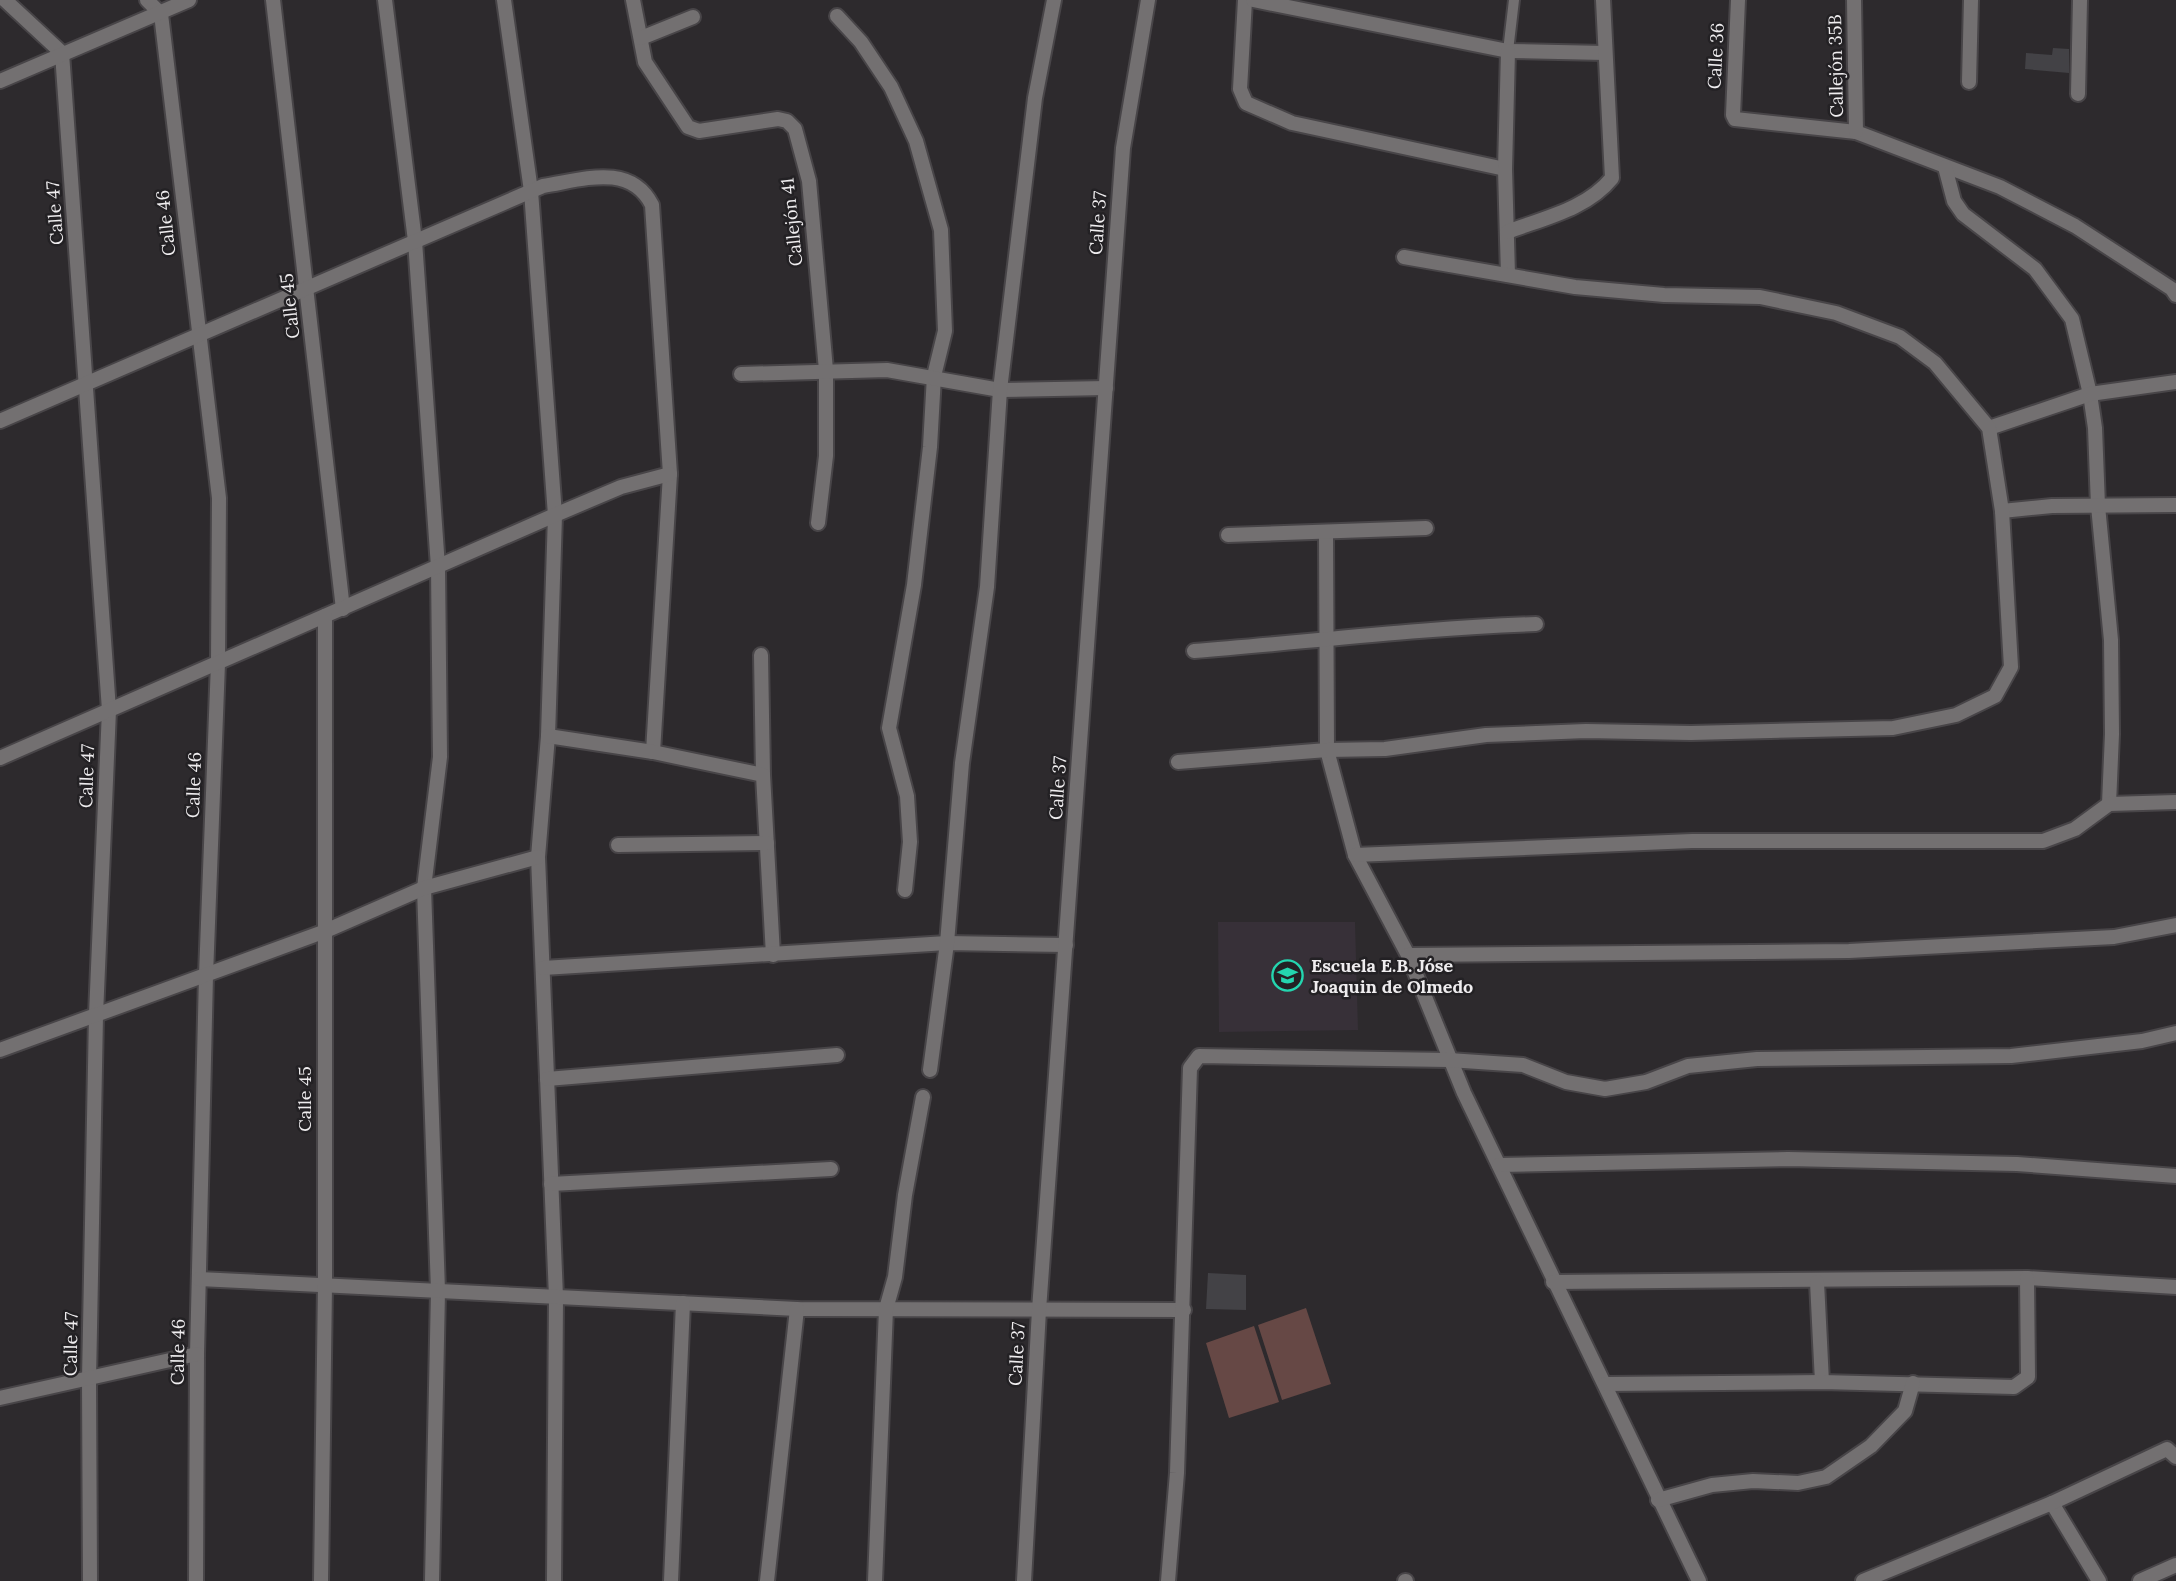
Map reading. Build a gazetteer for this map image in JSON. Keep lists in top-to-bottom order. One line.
{"streets":{"street":["Calle 36","Callejón 35B","Calle 47","Callejón 41","Calle 46","Calle 37","Calle 45"]},"crossings":[["Calle 36","Callejón 35B"]],"places":{"school or university":["Escuela E.B. Jóse Joaquin de Olmedo"]}}
